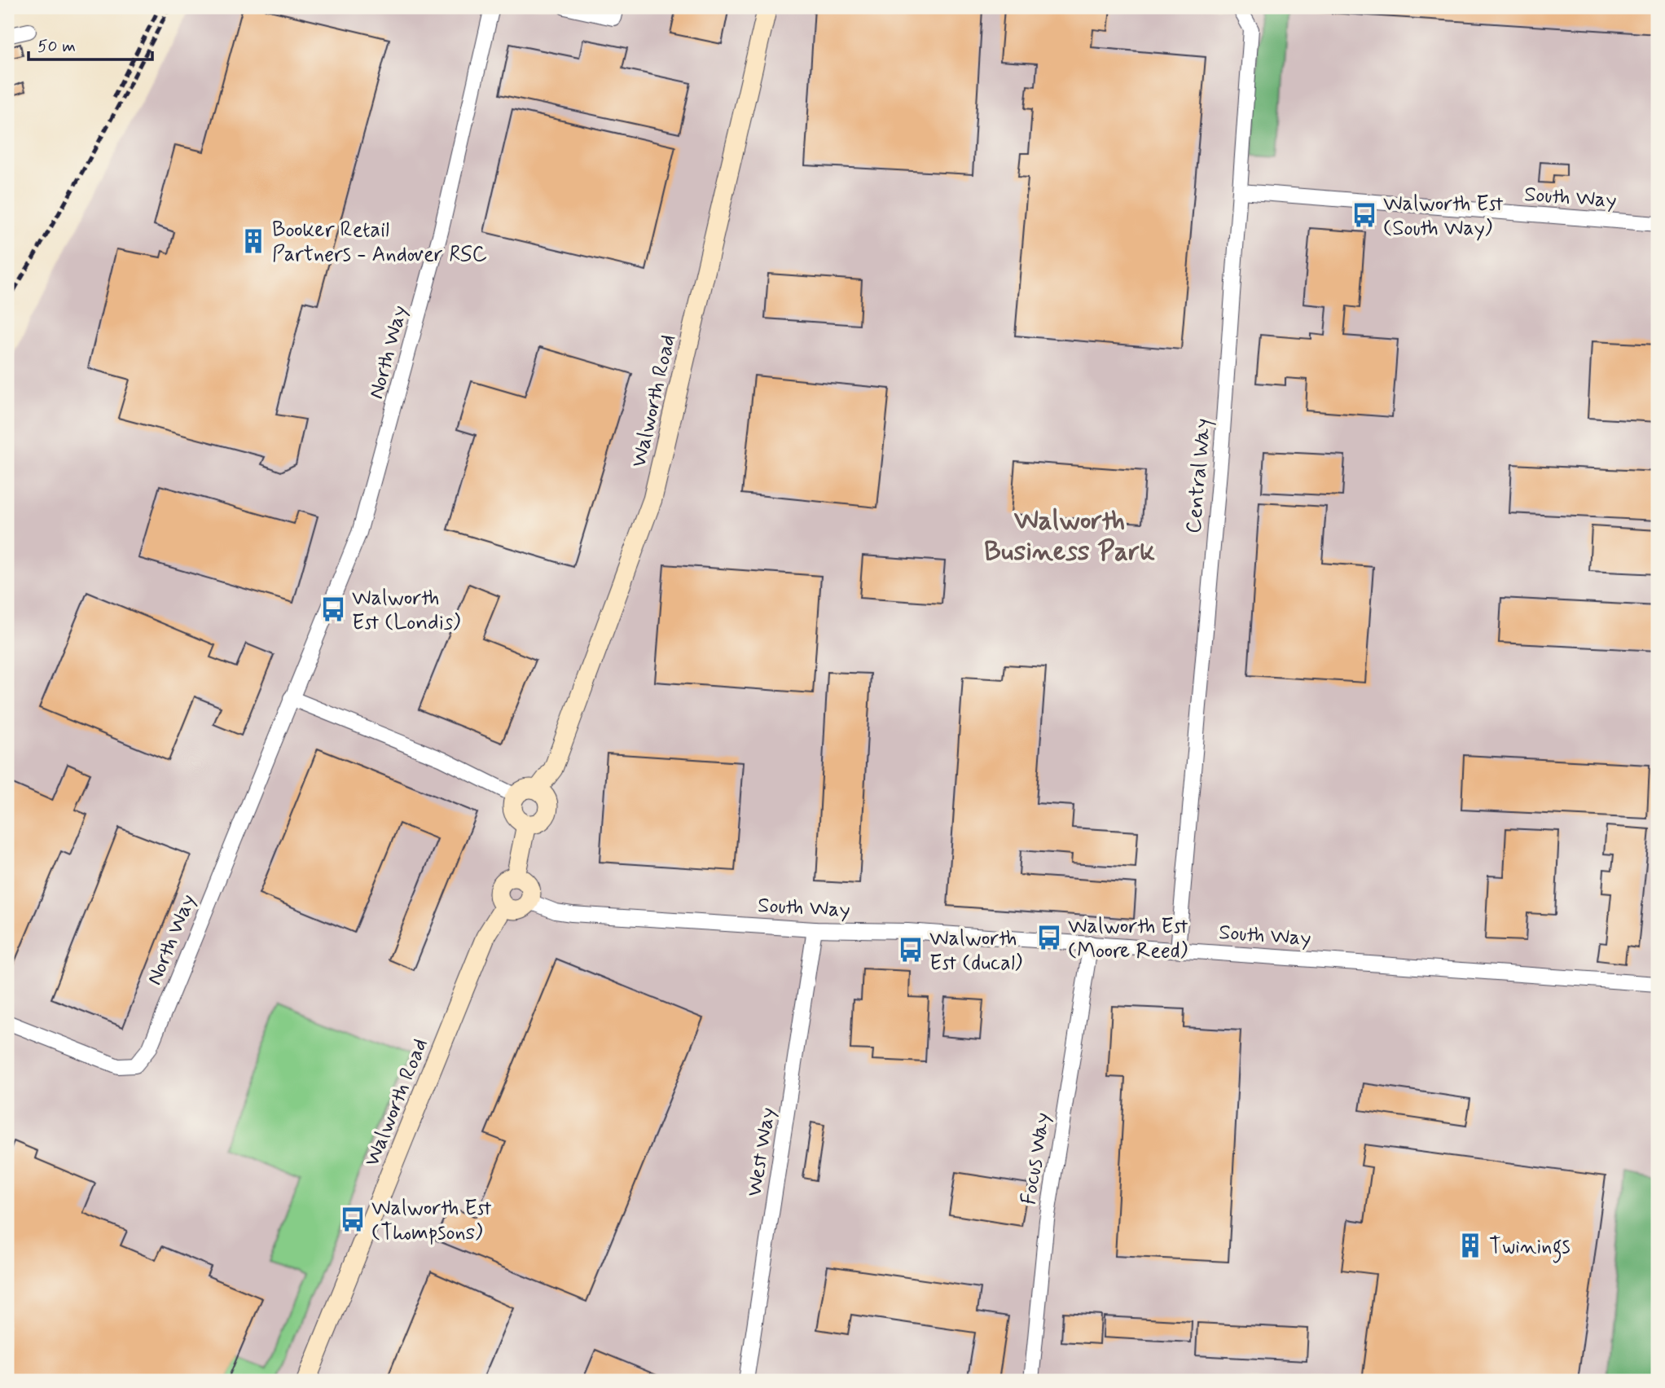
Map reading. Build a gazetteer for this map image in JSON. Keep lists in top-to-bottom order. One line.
{"streets":{"street":["South Way","North Way","Walworth Road","Central Way","West Way","Focus Way"]},"crossings":[["South Way","Walworth Road"],["South Way","Central Way"],["South Way","West Way"],["South Way","Focus Way"]],"districts":["Walworth Business Park"],"places":{"bus stop":["Walworth Est (South Way)","Walworth Est (Londis)","Walworth Est (Moore Reed)","Walworth Est (ducal)","Walworth Est (Thompsons)"],"building":["Booker Retail Partners - Andover RSC","Twinings"]},"scale_bar":"50 m"}
